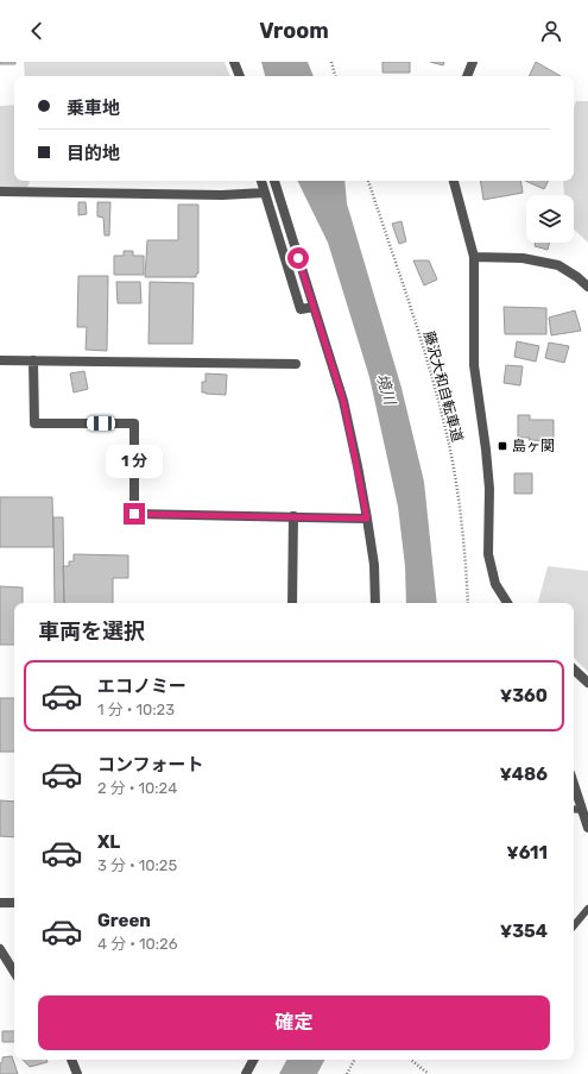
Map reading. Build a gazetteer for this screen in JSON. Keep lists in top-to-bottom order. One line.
{"streets":{"path":["藤沢大和自転車道"]},"water":["境川"],"places":{"transit":["島ヶ関"]},"page":{"header":"Vroom","banner":["乗車地","目的地"],"bubble":"1 分","heading":"車両を選択","list":[{"name":"エコノミー","note":"1 分 · 10:23","value":"¥360"},{"name":"コンフォート","note":"2 分 · 10:24","value":"¥486"},{"name":"XL","note":"3 分 · 10:25","value":"¥611"},{"name":"Green","note":"4 分 · 10:26","value":"¥354"}],"buttons":"確定"}}
